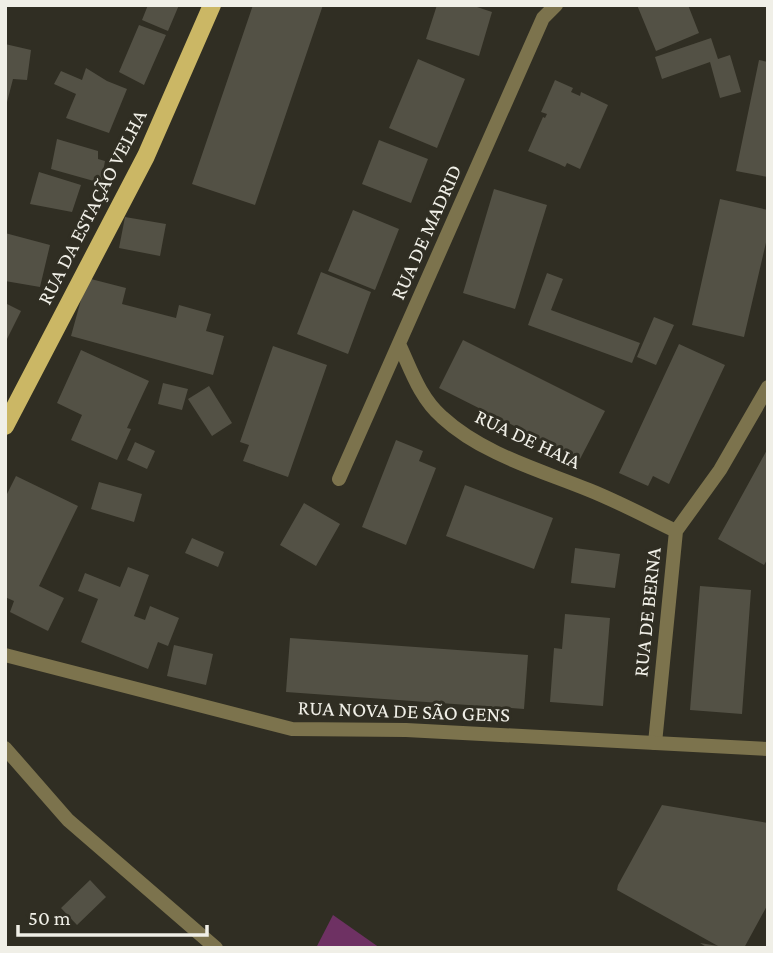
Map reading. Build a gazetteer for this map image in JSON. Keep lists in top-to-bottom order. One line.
{"streets":{"main road":["RUA DA ESTAÇÃO VELHA"],"street":["RUA DE MADRID","RUA DE HAIA","RUA DE BERNA","RUA NOVA DE SÃO GENS"]},"crossings":[["RUA DE MADRID","RUA DE HAIA"],["RUA DE HAIA","RUA DE BERNA"],["RUA DE BERNA","RUA NOVA DE SÃO GENS"]],"scale_bar":"50 m"}
